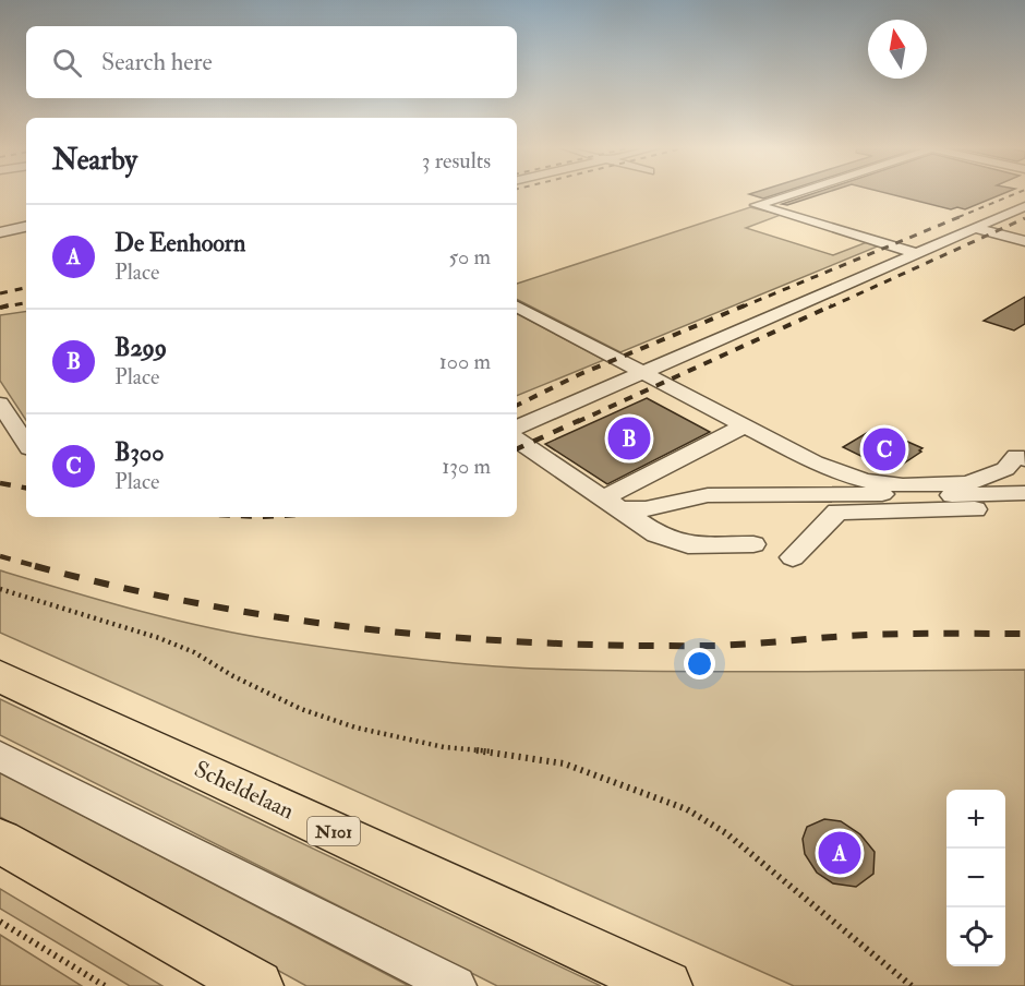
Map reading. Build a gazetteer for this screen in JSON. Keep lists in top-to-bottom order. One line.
{"streets":{"main road":["Scheldelaan","N101"]},"north":"top","page":{"search":"Search here","heading":["Nearby","3 results"],"list":[{"mark":"A","name":"De Eenhoorn","note":"Place","value":"50 m"},{"mark":"B","name":"B299","note":"Place","value":"100 m"},{"mark":"C","name":"B300","note":"Place","value":"130 m"}],"pins":["B","C","A"],"map_buttons":["+","−"]}}
